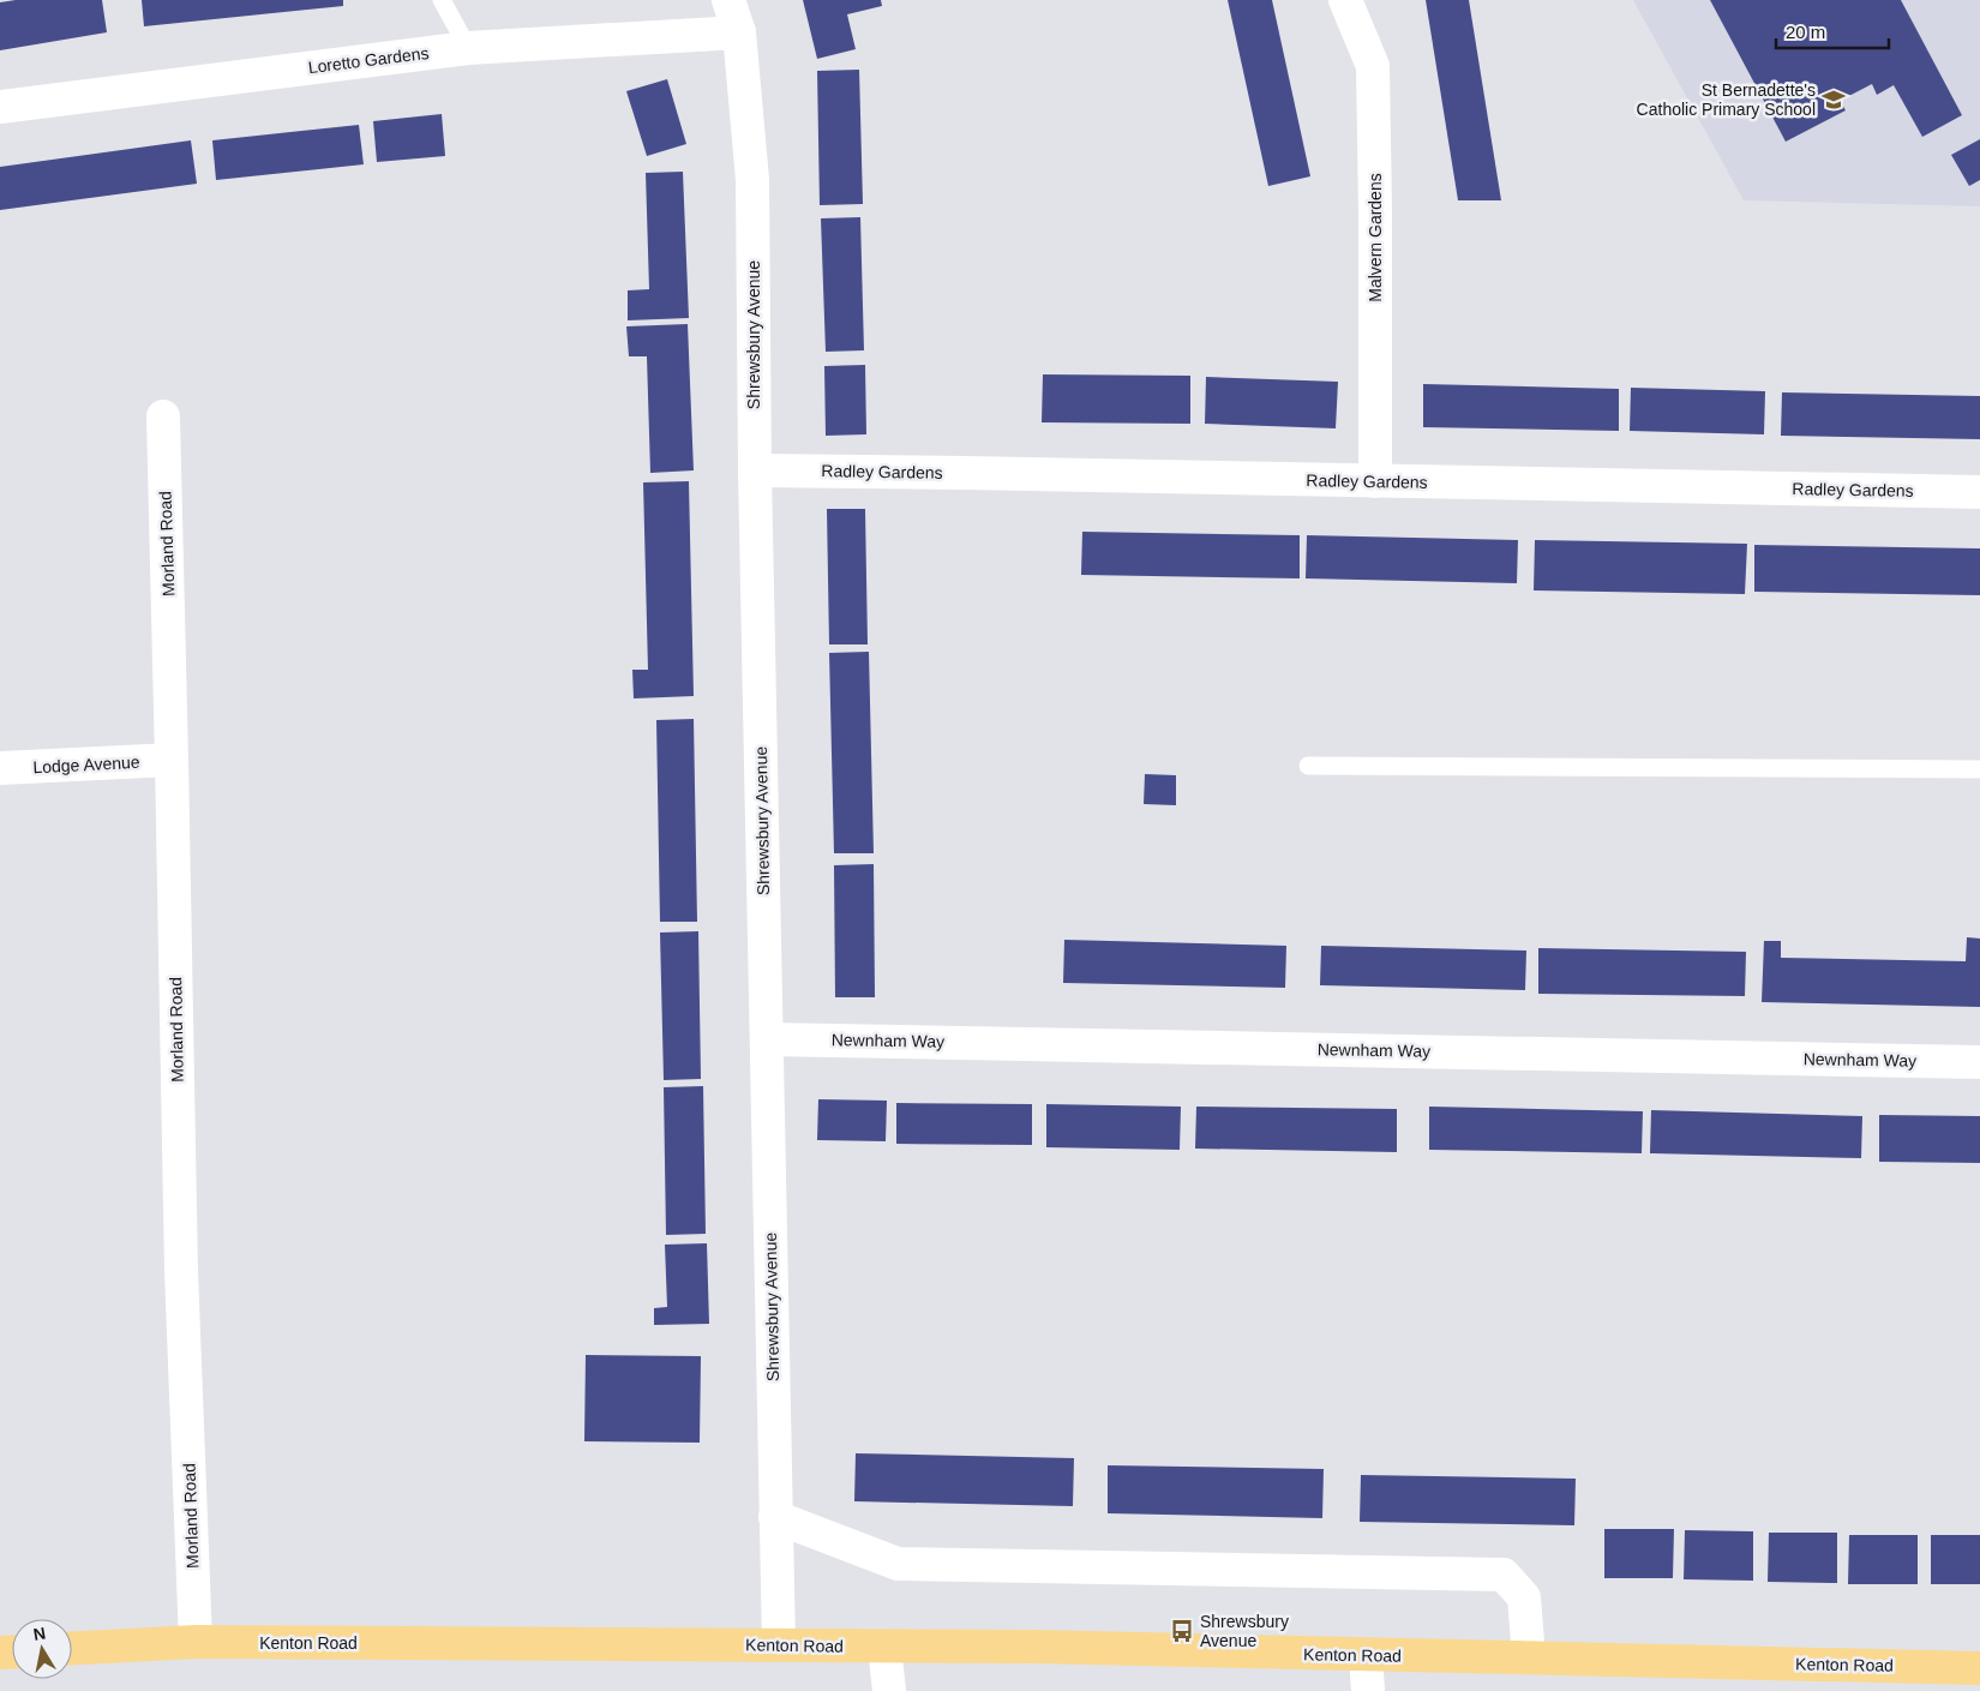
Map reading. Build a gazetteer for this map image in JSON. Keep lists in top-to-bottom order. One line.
{"streets":{"main road":["Kenton Road"],"street":["Loretto Gardens","Malvern Gardens","Shrewsbury Avenue","Radley Gardens","Morland Road","Lodge Avenue","Newnham Way"]},"crossings":[["Loretto Gardens","Shrewsbury Avenue"],["Malvern Gardens","Radley Gardens"],["Shrewsbury Avenue","Radley Gardens"],["Shrewsbury Avenue","Newnham Way"],["Shrewsbury Avenue","Kenton Road"],["Morland Road","Lodge Avenue"],["Morland Road","Kenton Road"]],"places":{"school or university":["St Bernadette's Catholic Primary School"],"bus stop":["Shrewsbury Avenue"]},"scale_bar":"20 m","north":"top"}
